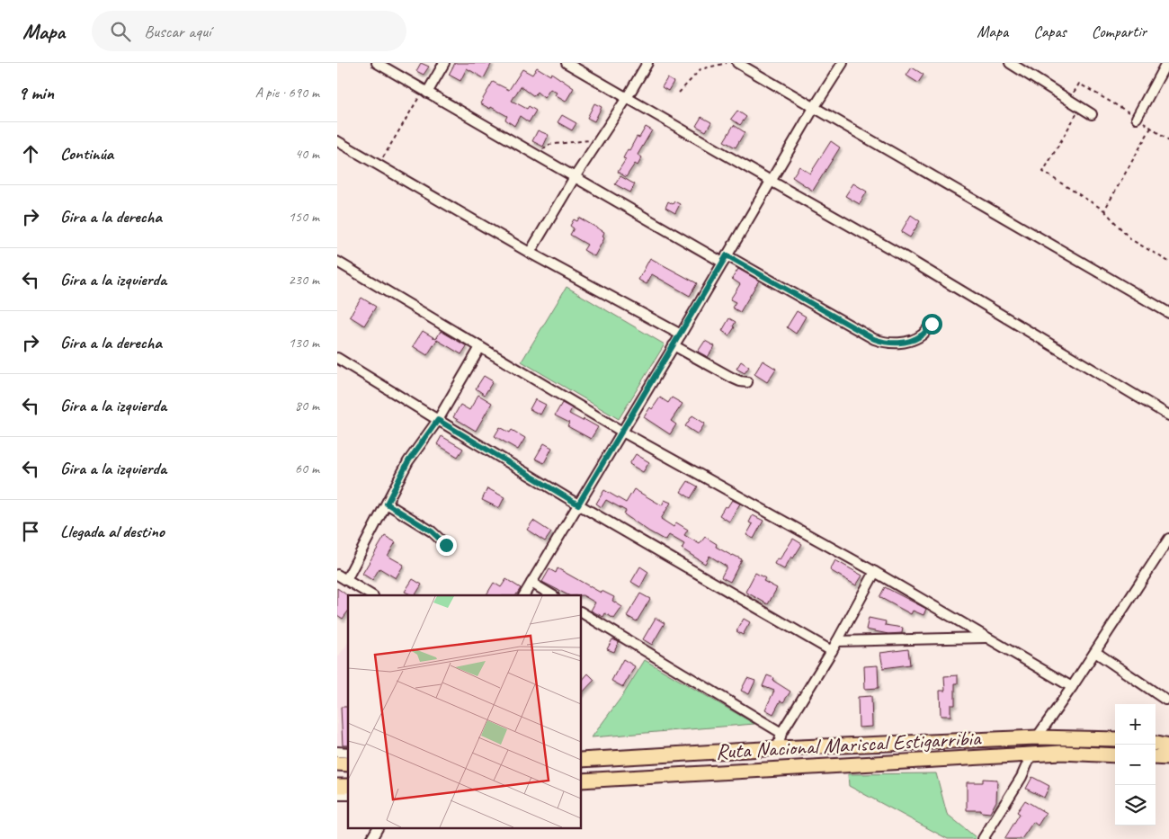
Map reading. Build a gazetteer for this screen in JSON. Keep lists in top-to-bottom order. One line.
{"streets":{"highway":["Ruta Nacional Mariscal Estigarribia"]},"page":{"header":"Mapa","search":"Buscar aquí","nav":["Mapa","Capas","Compartir"],"heading":["9 min","A pie · 690 m"],"list":[["Continúa","40 m"],["Gira a la derecha","150 m"],["Gira a la izquierda","230 m"],["Gira a la derecha","130 m"],["Gira a la izquierda","80 m"],["Gira a la izquierda","60 m"],"Llegada al destino"],"map_buttons":["+","−"]}}
